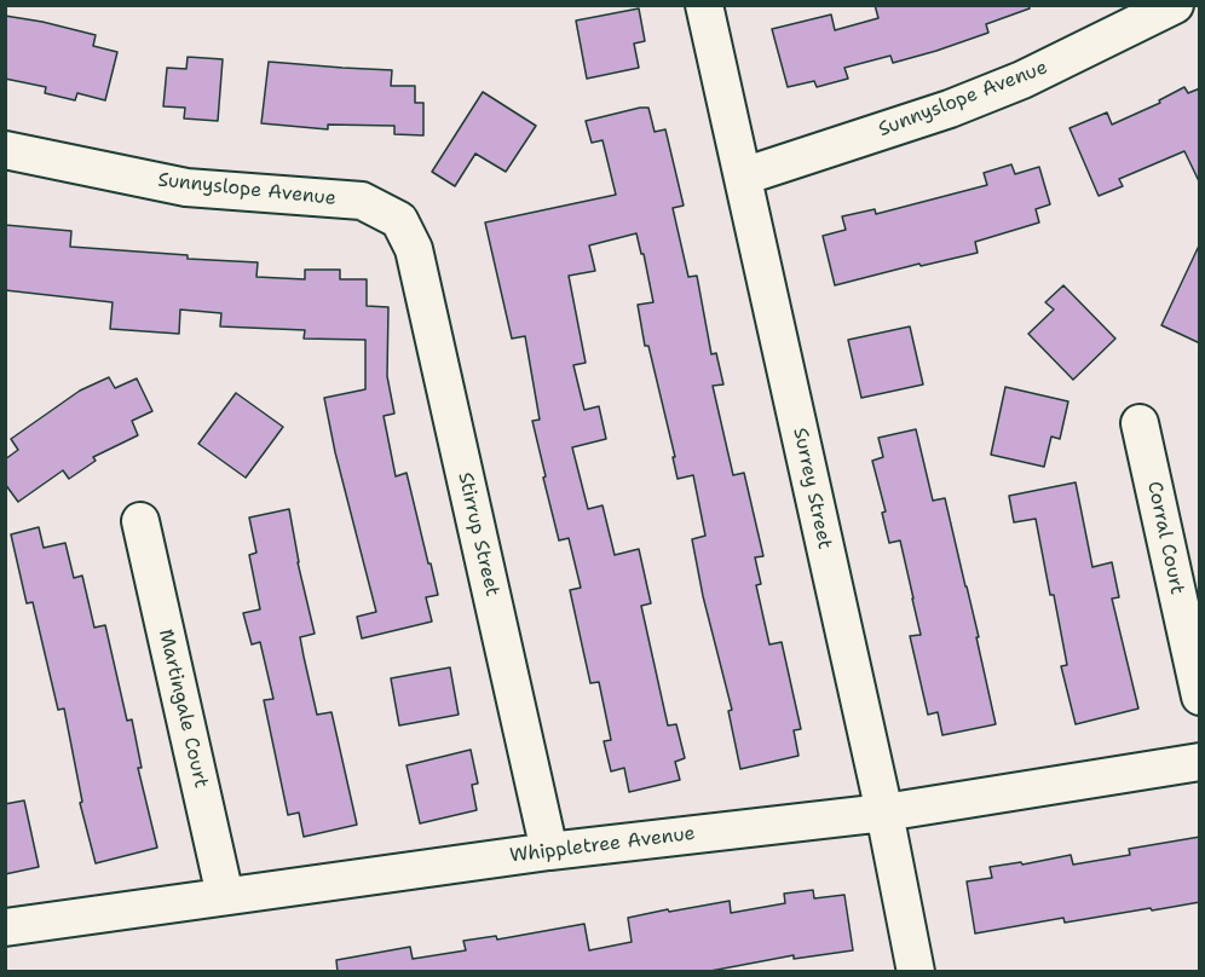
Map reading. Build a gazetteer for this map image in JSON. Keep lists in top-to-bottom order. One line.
{"streets":{"street":["Sunnyslope Avenue","Surrey Street","Stirrup Street","Corral Court","Martingale Court","Whippletree Avenue"]},"crossings":[["Sunnyslope Avenue","Surrey Street"],["Sunnyslope Avenue","Stirrup Street"],["Surrey Street","Whippletree Avenue"],["Stirrup Street","Whippletree Avenue"],["Martingale Court","Whippletree Avenue"]]}
